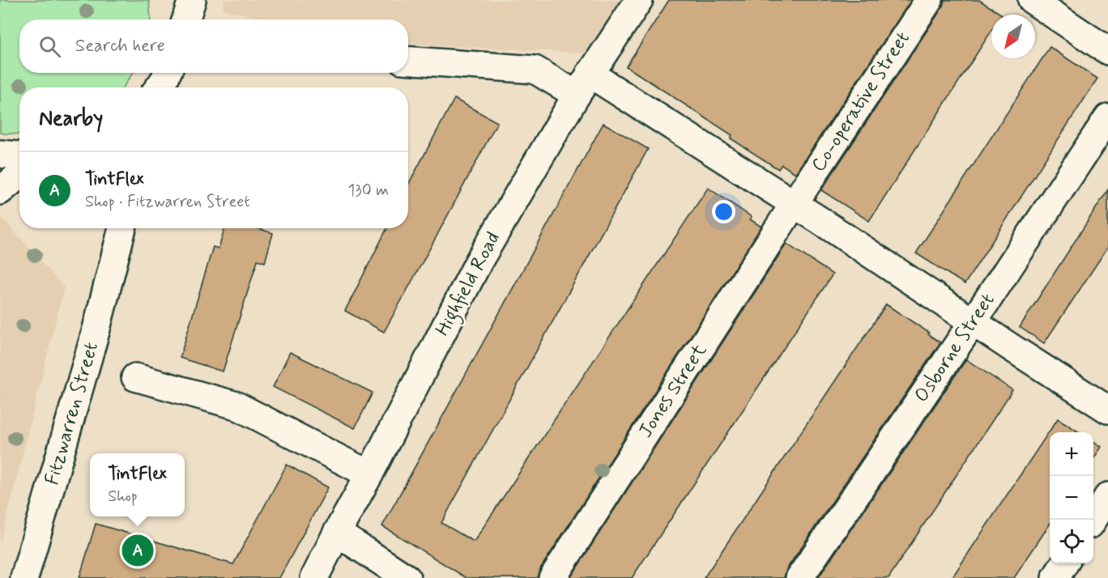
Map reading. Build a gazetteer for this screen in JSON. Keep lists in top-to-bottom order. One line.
{"streets":{"street":["Co-operative Street","Highfield Road","Osborne Street","Jones Street","Fitzwarren Street"]},"crossings":[["Co-operative Street","Jones Street"]],"north":"bottom left","page":{"search":"Search here","heading":"Nearby","list":[{"mark":"A","name":"TintFlex","note":"Shop · Fitzwarren Street","value":"130 m"}],"map_buttons":["+","−"],"popup":["TintFlex","Shop"],"pins":"A"}}
